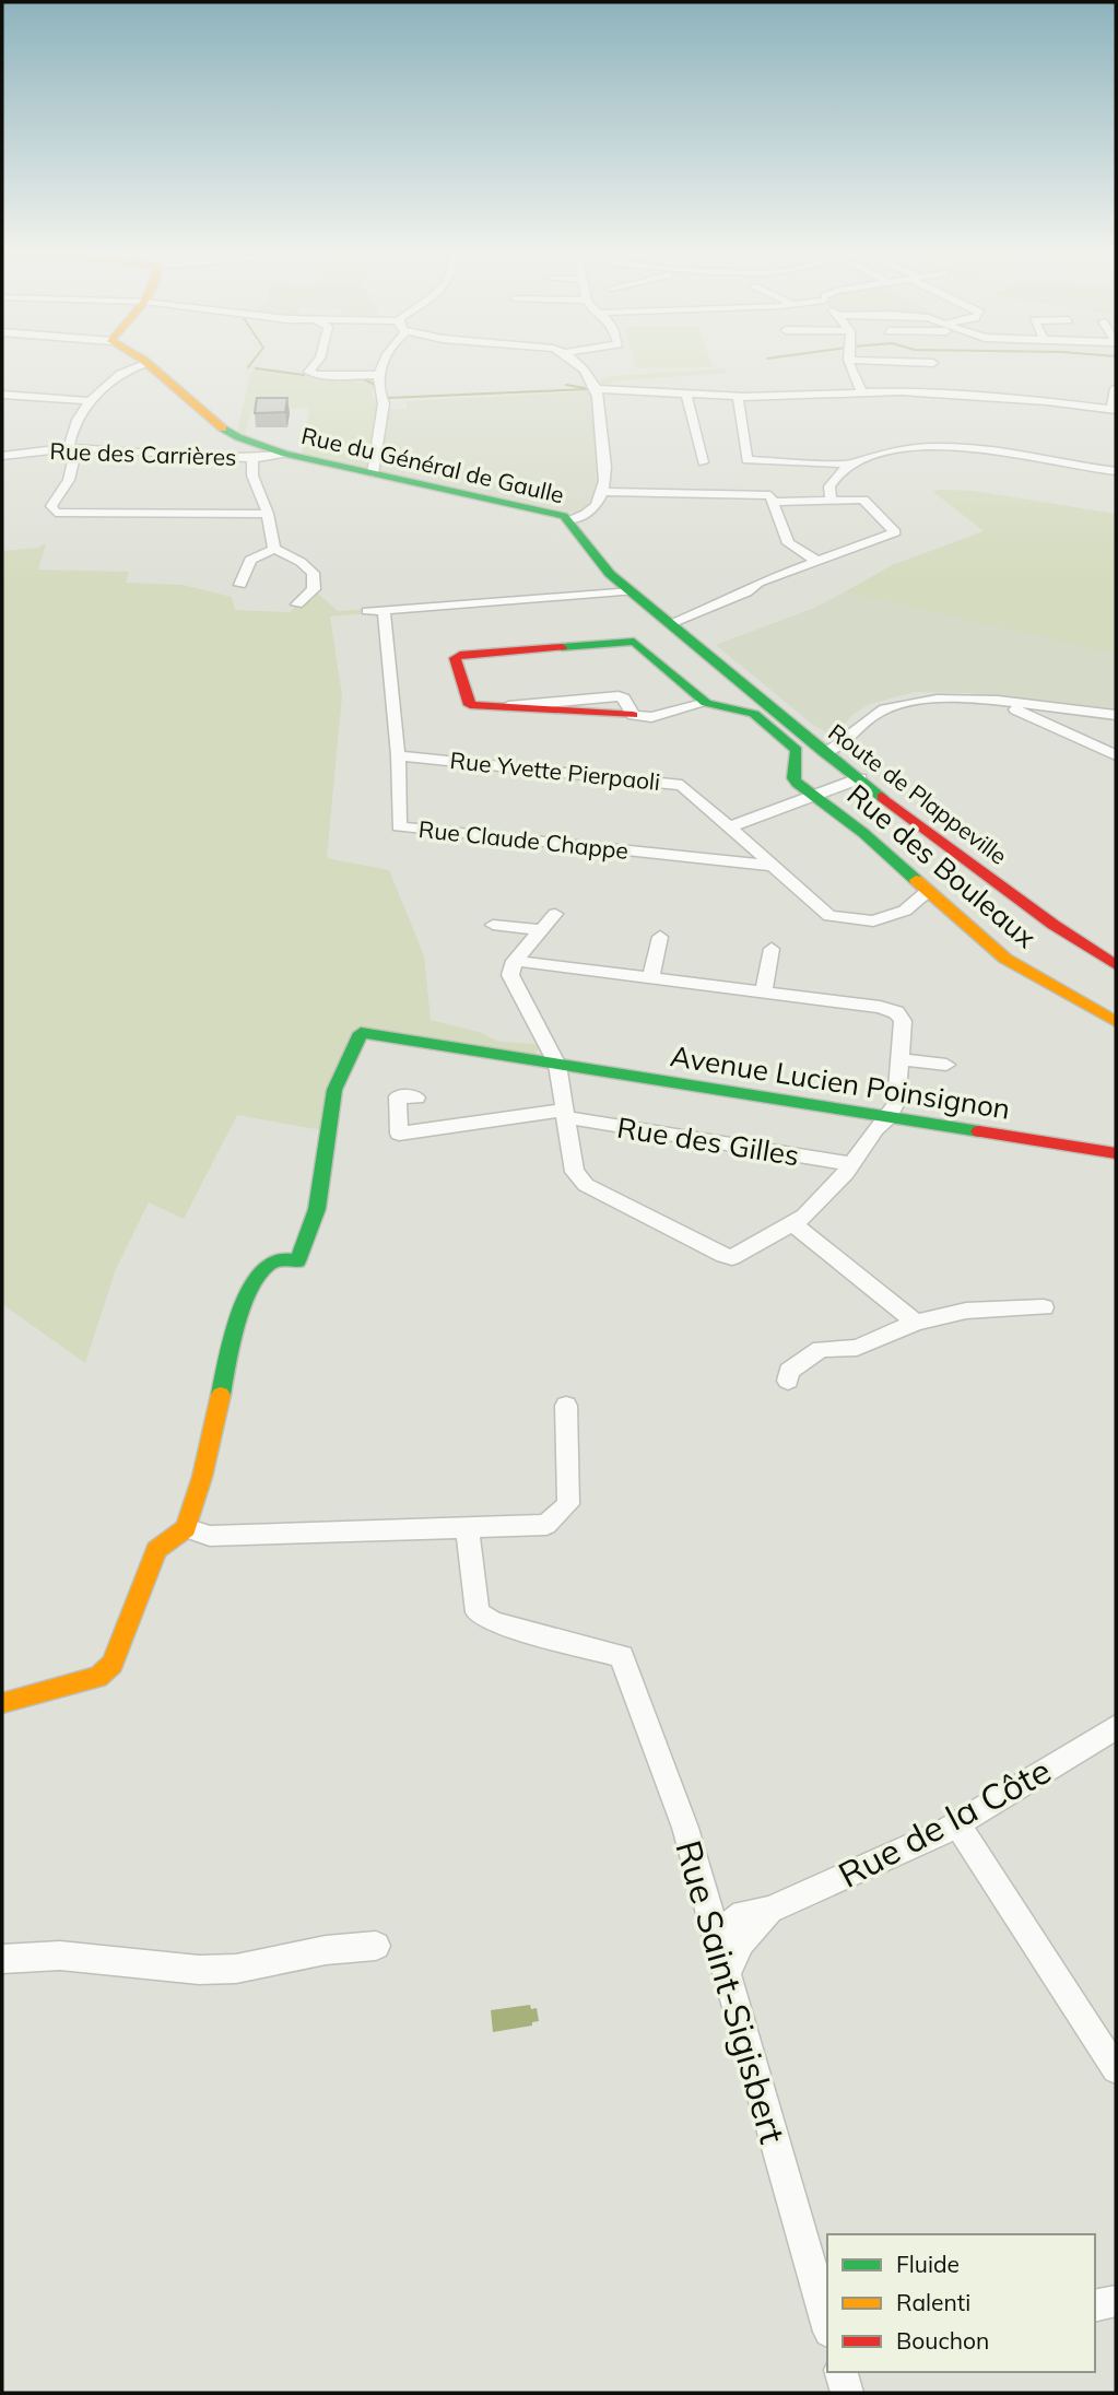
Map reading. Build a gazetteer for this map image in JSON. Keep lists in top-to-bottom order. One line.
{"streets":{"street":["Rue des Carrières","Rue du Général de Gaulle","Rue Yvette Pierpaoli","Route de Plappeville","Rue Claude Chappe","Rue des Bouleaux","Avenue Lucien Poinsignon","Rue des Gilles","Rue de la Côte","Rue Saint-Sigisbert"]},"crossings":[["Rue des Carrières","Rue du Général de Gaulle"],["Rue du Général de Gaulle","Route de Plappeville"],["Rue du Général de Gaulle","Rue Claude Chappe"],["Rue Yvette Pierpaoli","Rue Claude Chappe"],["Rue Yvette Pierpaoli","Rue des Bouleaux"],["Rue de la Côte","Rue Saint-Sigisbert"]],"legend":["Fluide","Ralenti","Bouchon"]}
